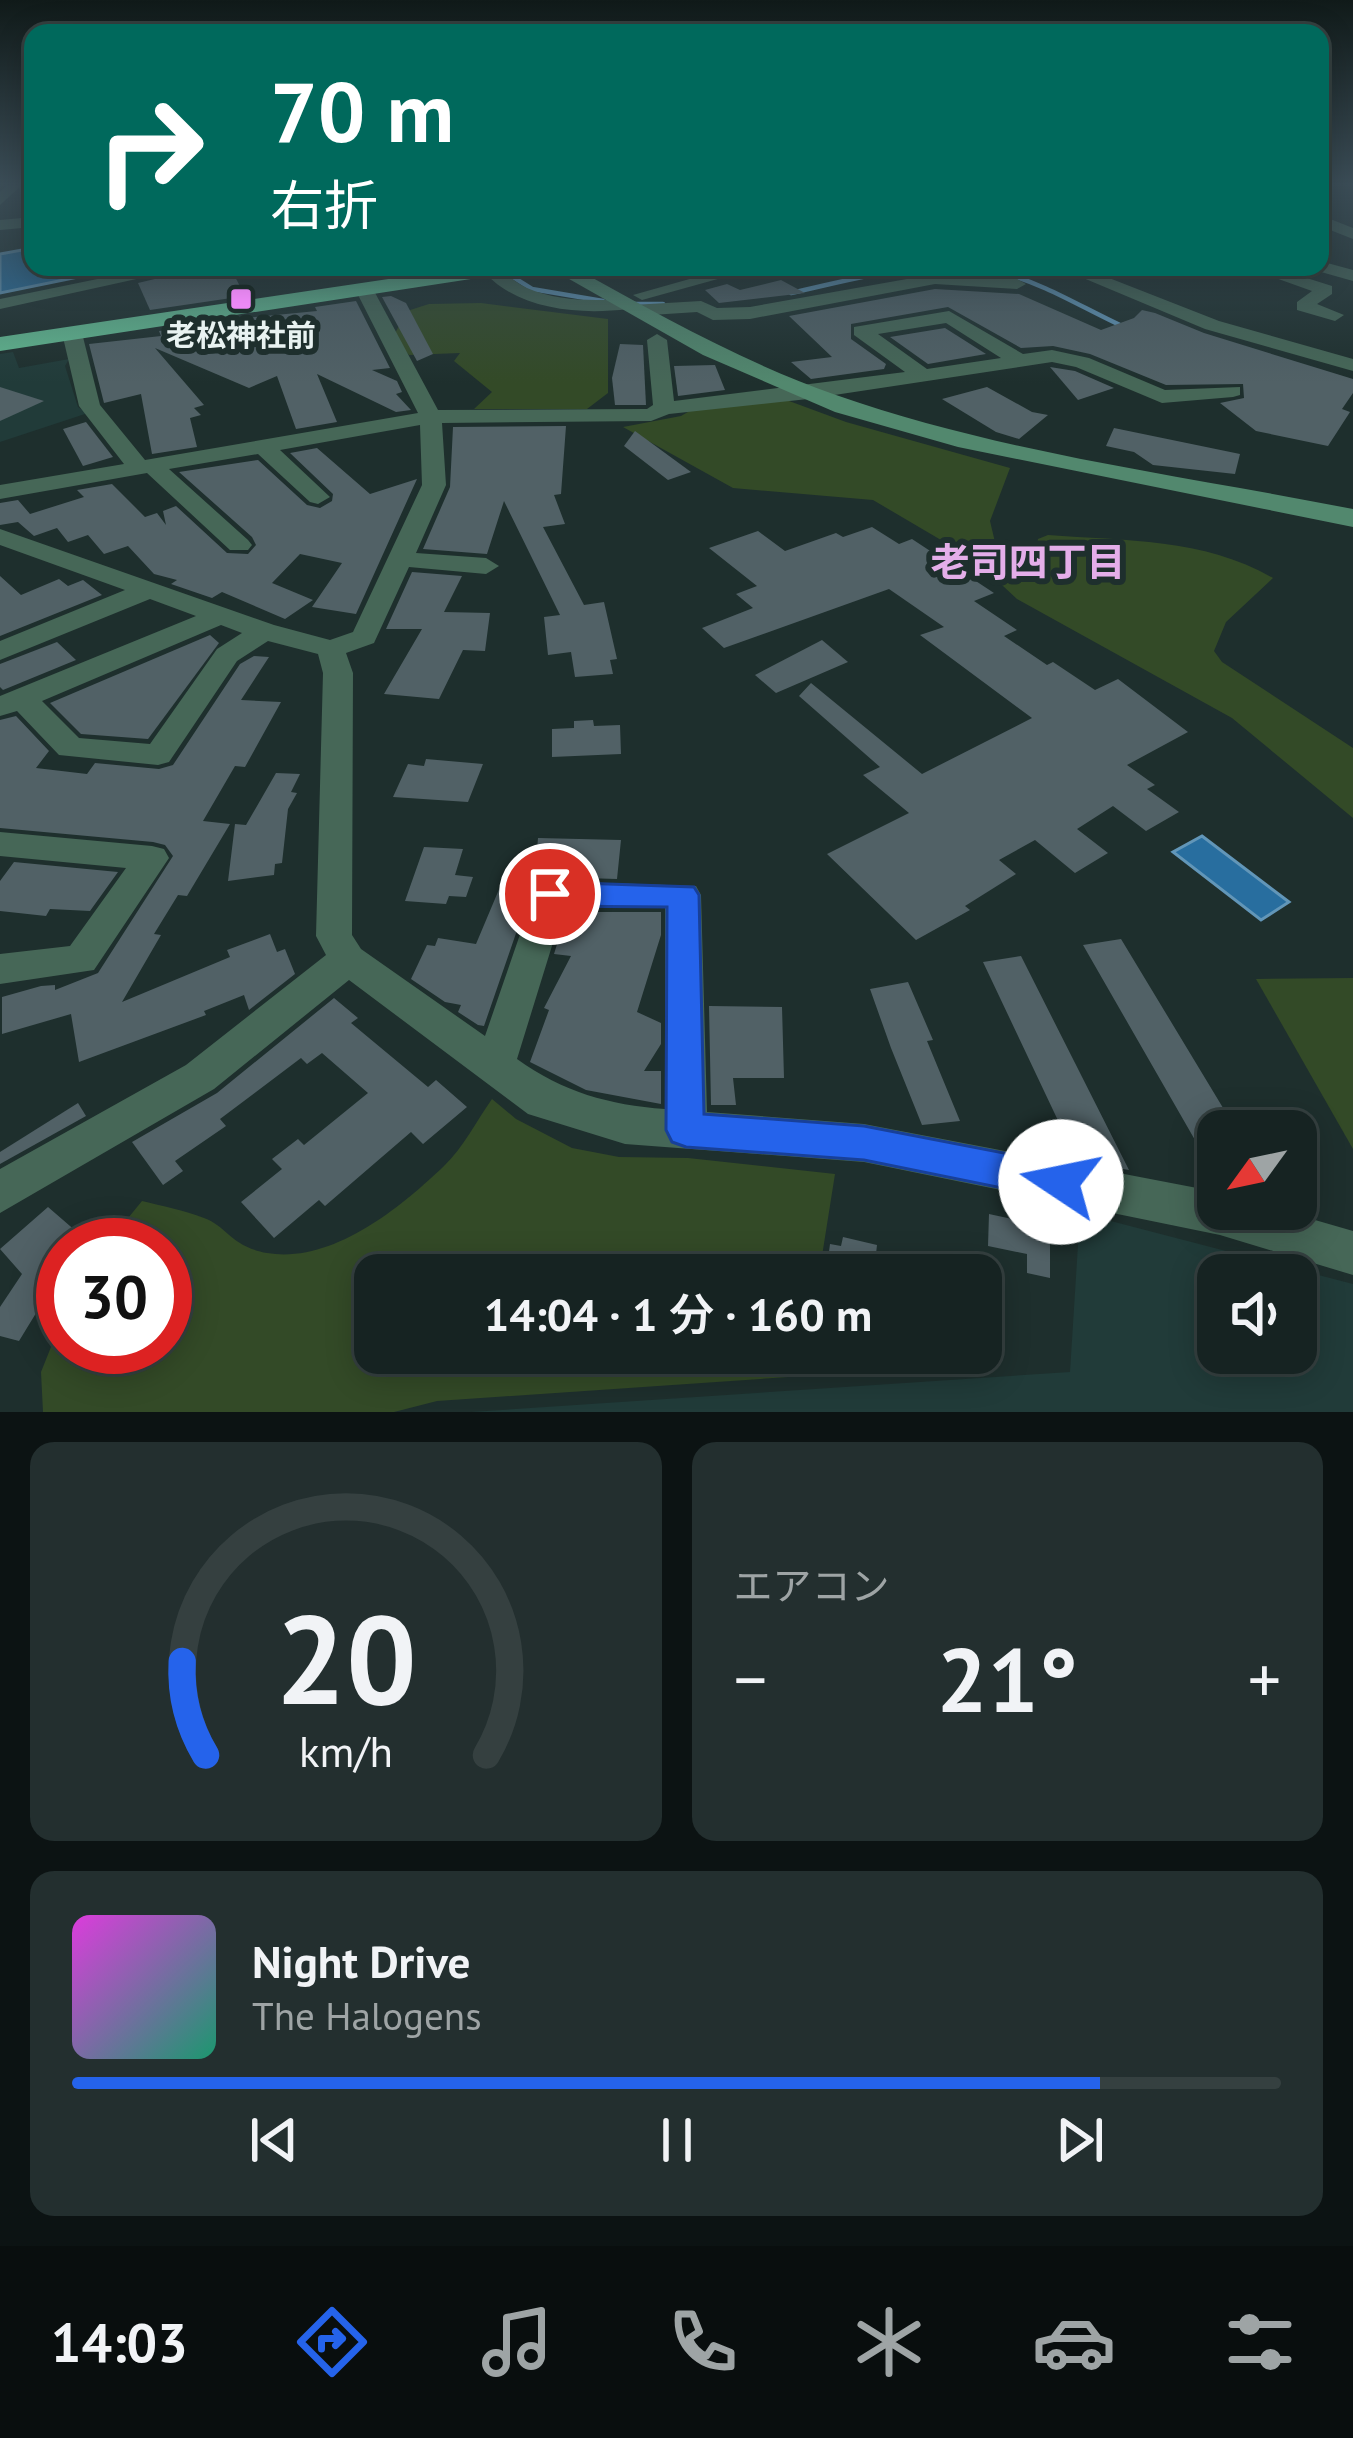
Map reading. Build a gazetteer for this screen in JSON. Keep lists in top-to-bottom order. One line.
{"districts":["老司四丁目"],"places":{"transit":["老松神社前"]},"north":"bottom left","page":{"turn":["70 m","右折"],"limit":"30","trip":"14:04 · 1 分 · 160 m","tile":"エアコン","heat":["−","21°","+"],"song":["Night Drive","The Halogens"],"tabs":"14:03","gauge":["20","km/h"]}}
